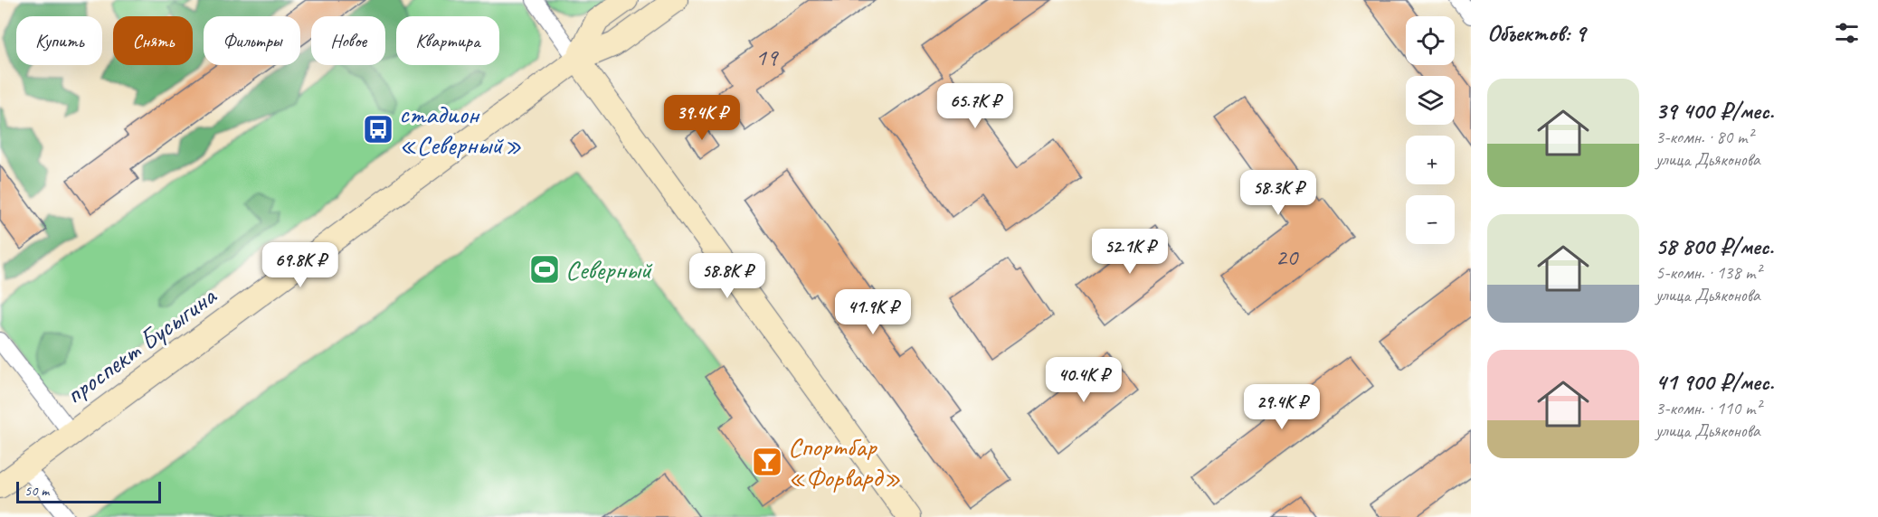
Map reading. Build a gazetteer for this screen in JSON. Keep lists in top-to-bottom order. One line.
{"streets":{"main road":["проспект Бусыгина"]},"places":{"bus stop":["стадион «Северный»"],"sports":["Северный"],"bar":["Спортбар «Форвард»"]},"house_numbers":["19","20"],"scale_bar":"50 m","page":{"heading":"Объектов: 9","map_buttons":["+","−"],"chip":["Купить","Снять","Фильтры","Новое","Квартира"],"list":[{"name":"39 400 ₽/мес.","note":"3-комн. · 80 m² · улица Дьяконова"},{"name":"58 800 ₽/мес.","note":"5-комн. · 138 m² · улица Дьяконова"},{"name":"41 900 ₽/мес.","note":"3-комн. · 110 m² · улица Дьяконова"}],"price":["65.7K ₽","39.4K ₽","58.3K ₽","52.1K ₽","69.8K ₽","58.8K ₽","41.9K ₽","40.4K ₽","29.4K ₽"],"scale":"50 m"}}
